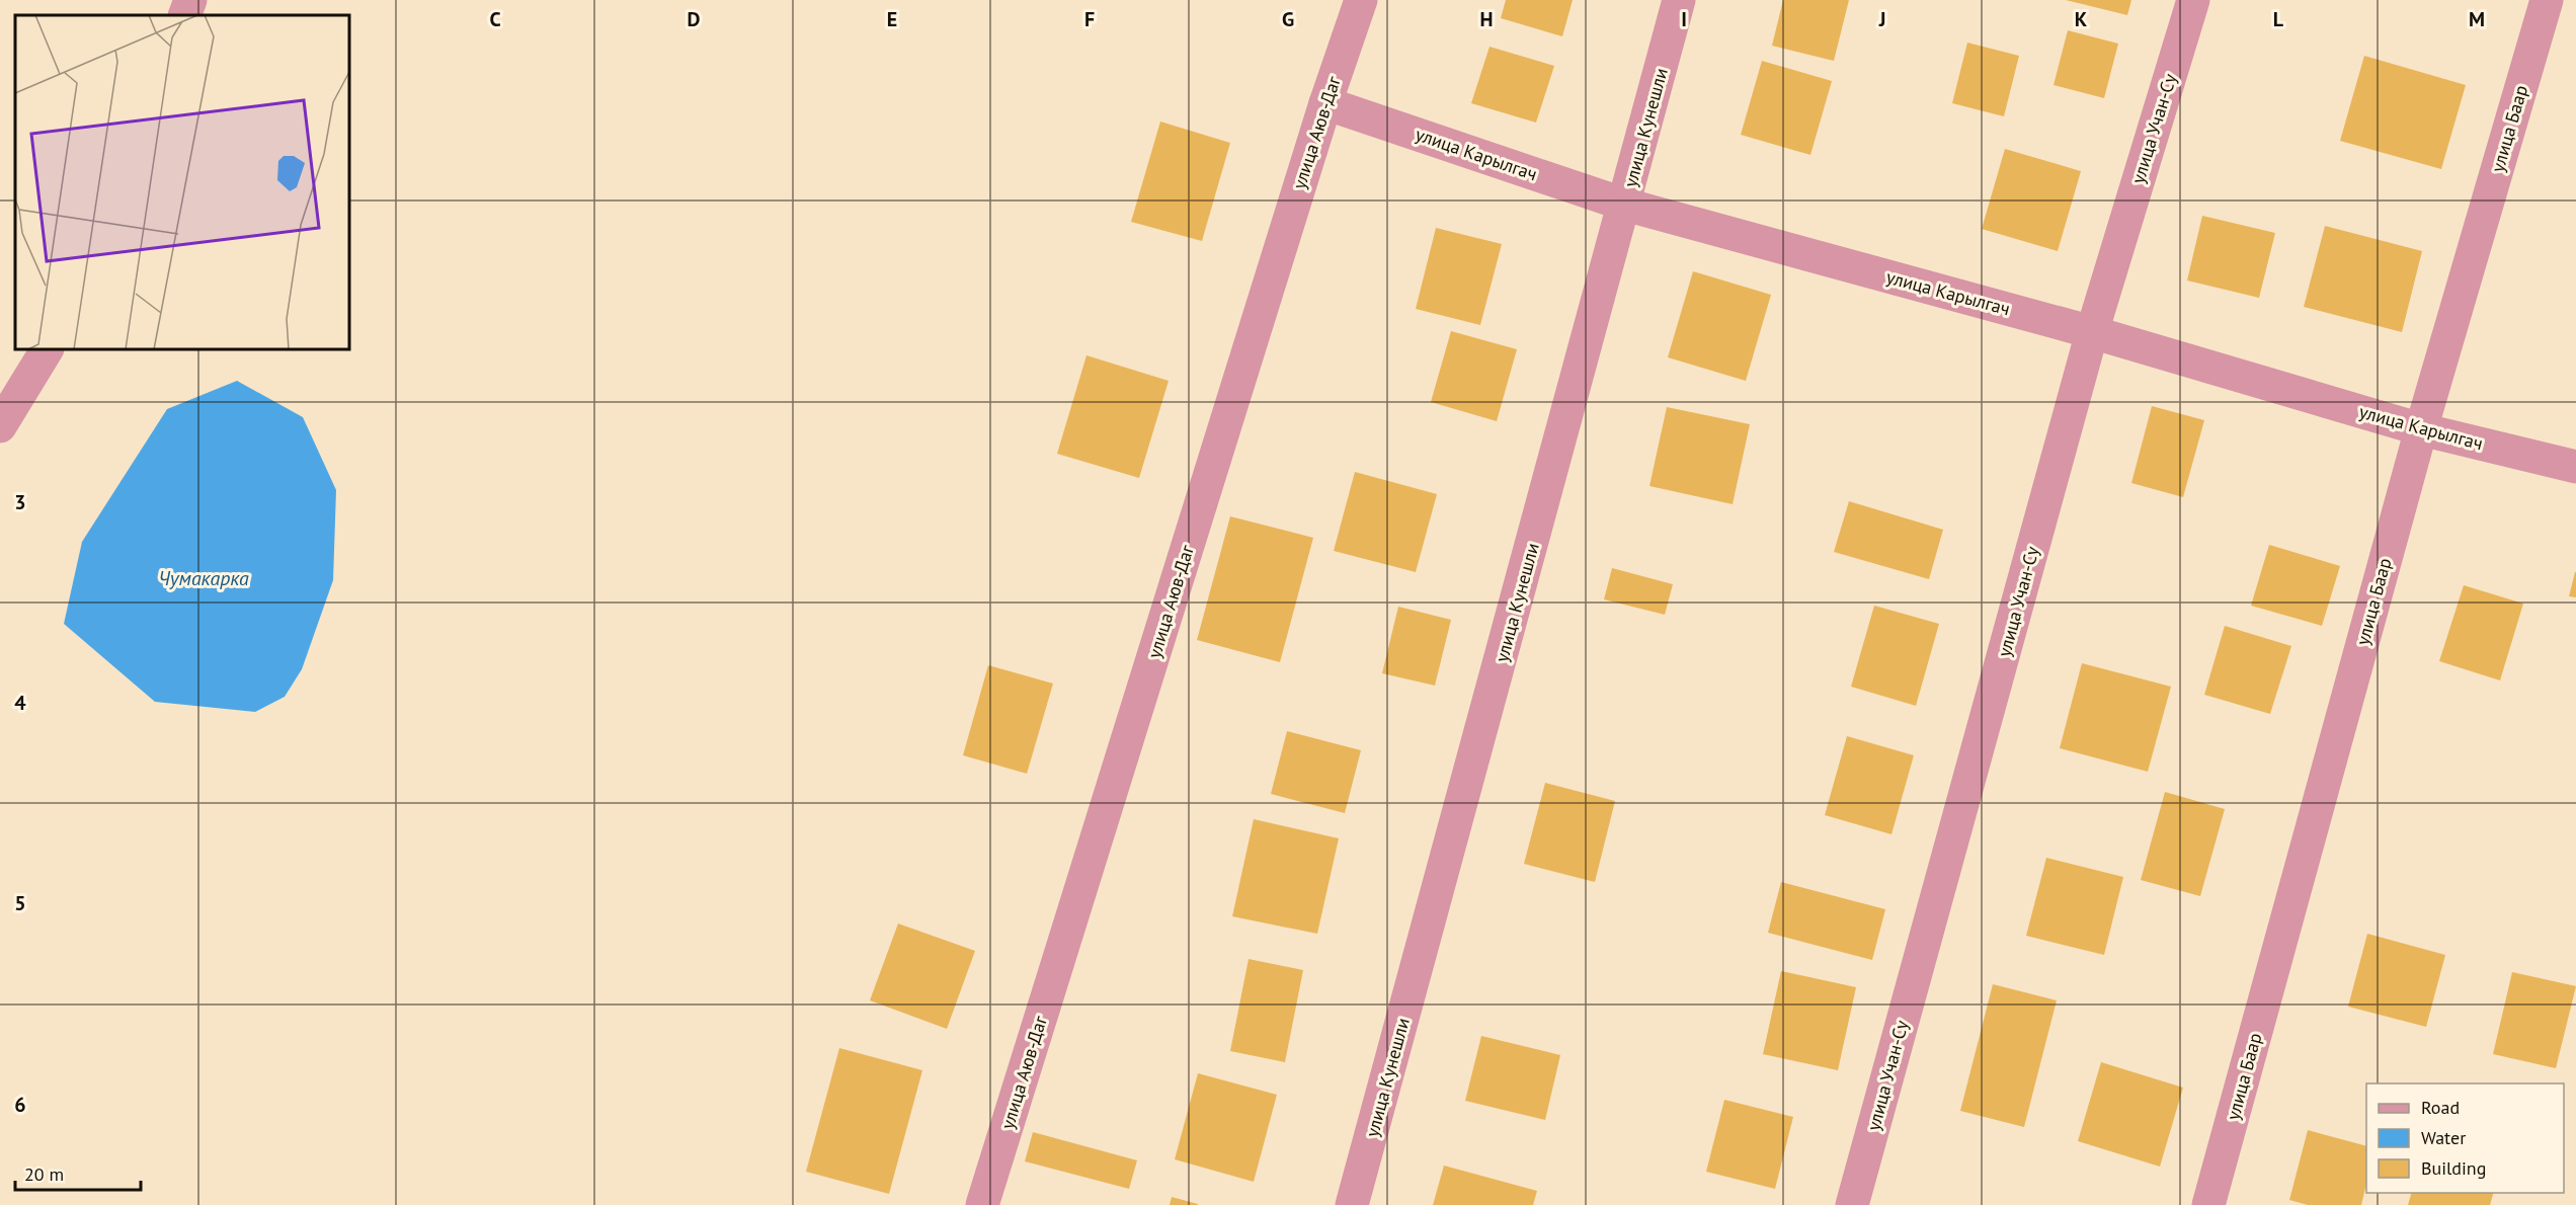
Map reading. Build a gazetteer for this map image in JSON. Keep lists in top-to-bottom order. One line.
{"streets":{"street":["улица Кунешли","улица Учан-Су","улица Баар","улица Аюв-Даг","улица Карылгач"]},"crossings":[["улица Кунешли","улица Карылгач"],["улица Учан-Су","улица Карылгач"],["улица Баар","улица Карылгач"],["улица Аюв-Даг","улица Карылгач"]],"water":["Чумакарка"],"legend":["Road","Water","Building"],"scale_bar":"20 m","grid":{"columns":["C","D","E","F","G","H","I","J","K","L","M"],"rows":["3","4","5","6"]}}
